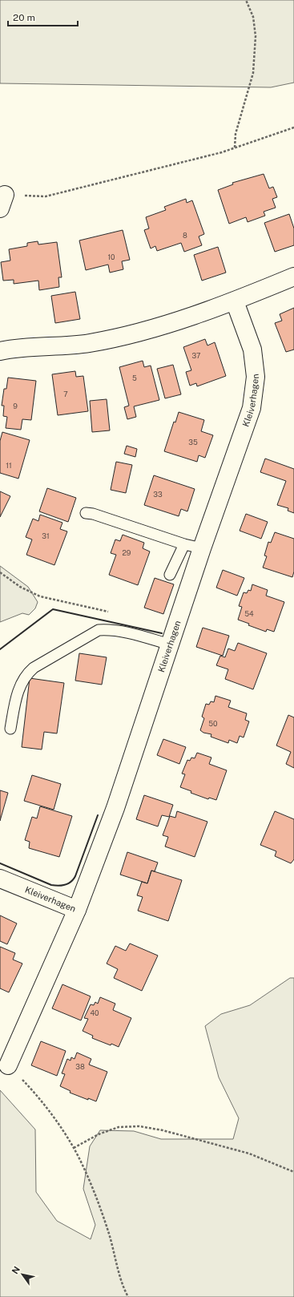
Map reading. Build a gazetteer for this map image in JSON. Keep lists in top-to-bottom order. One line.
{"streets":{"street":["Kleiverhagen"]},"house_numbers":["8","10","37","5","7","9","35","11","33","31","29","54","50","40","38"],"scale_bar":"20 m","north":"top left"}
